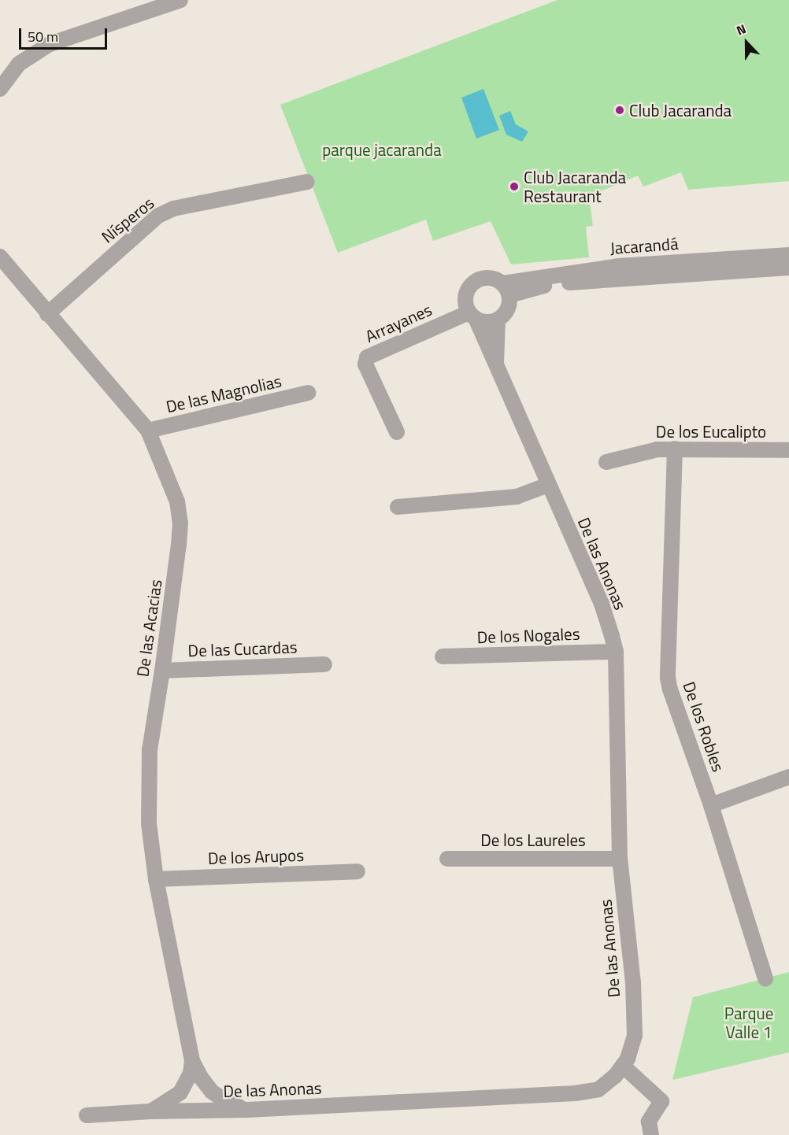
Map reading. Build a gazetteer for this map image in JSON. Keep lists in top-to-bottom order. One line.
{"streets":{"street":["Nísperos","Jacarandá","Arrayanes","De las Magnolias","De los Eucalipto","De las Anonas","De las Acacias","De los Nogales","De las Cucardas","De los Robles","De los Laureles","De los Arupos"]},"crossings":[["Nísperos","De las Acacias"],["Jacarandá","Arrayanes"],["Jacarandá","De las Anonas"],["Arrayanes","De las Anonas"],["De las Magnolias","De las Acacias"],["De los Eucalipto","De los Robles"],["De las Anonas","De los Nogales"],["De las Anonas","De los Laureles"],["De las Acacias","De las Cucardas"],["De las Acacias","De los Arupos"]],"parks":["parque jacaranda","Parque Valle 1"],"places":["Club Jacaranda","Club Jacaranda Restaurant"],"scale_bar":"50 m","north":"top"}
